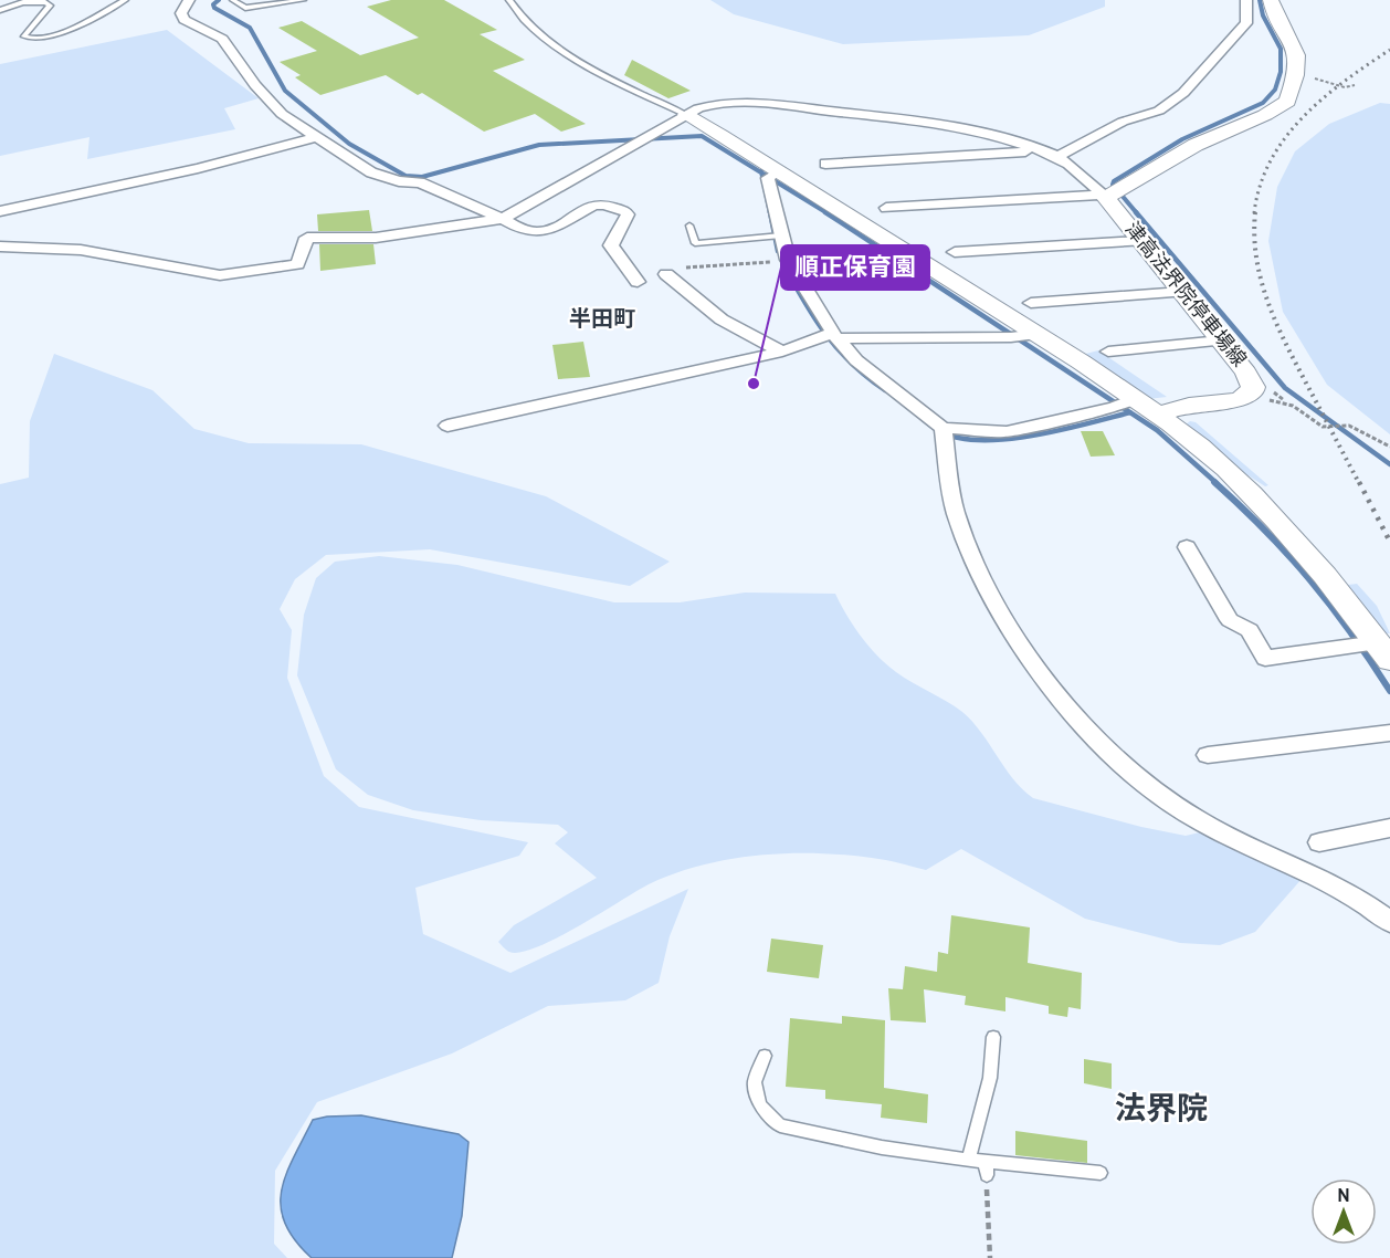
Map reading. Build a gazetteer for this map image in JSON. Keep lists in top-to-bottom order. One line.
{"streets":{"main road":["津高法界院停車場線"]},"districts":["半田町","法界院"],"places":["順正保育園"],"north":"top"}
